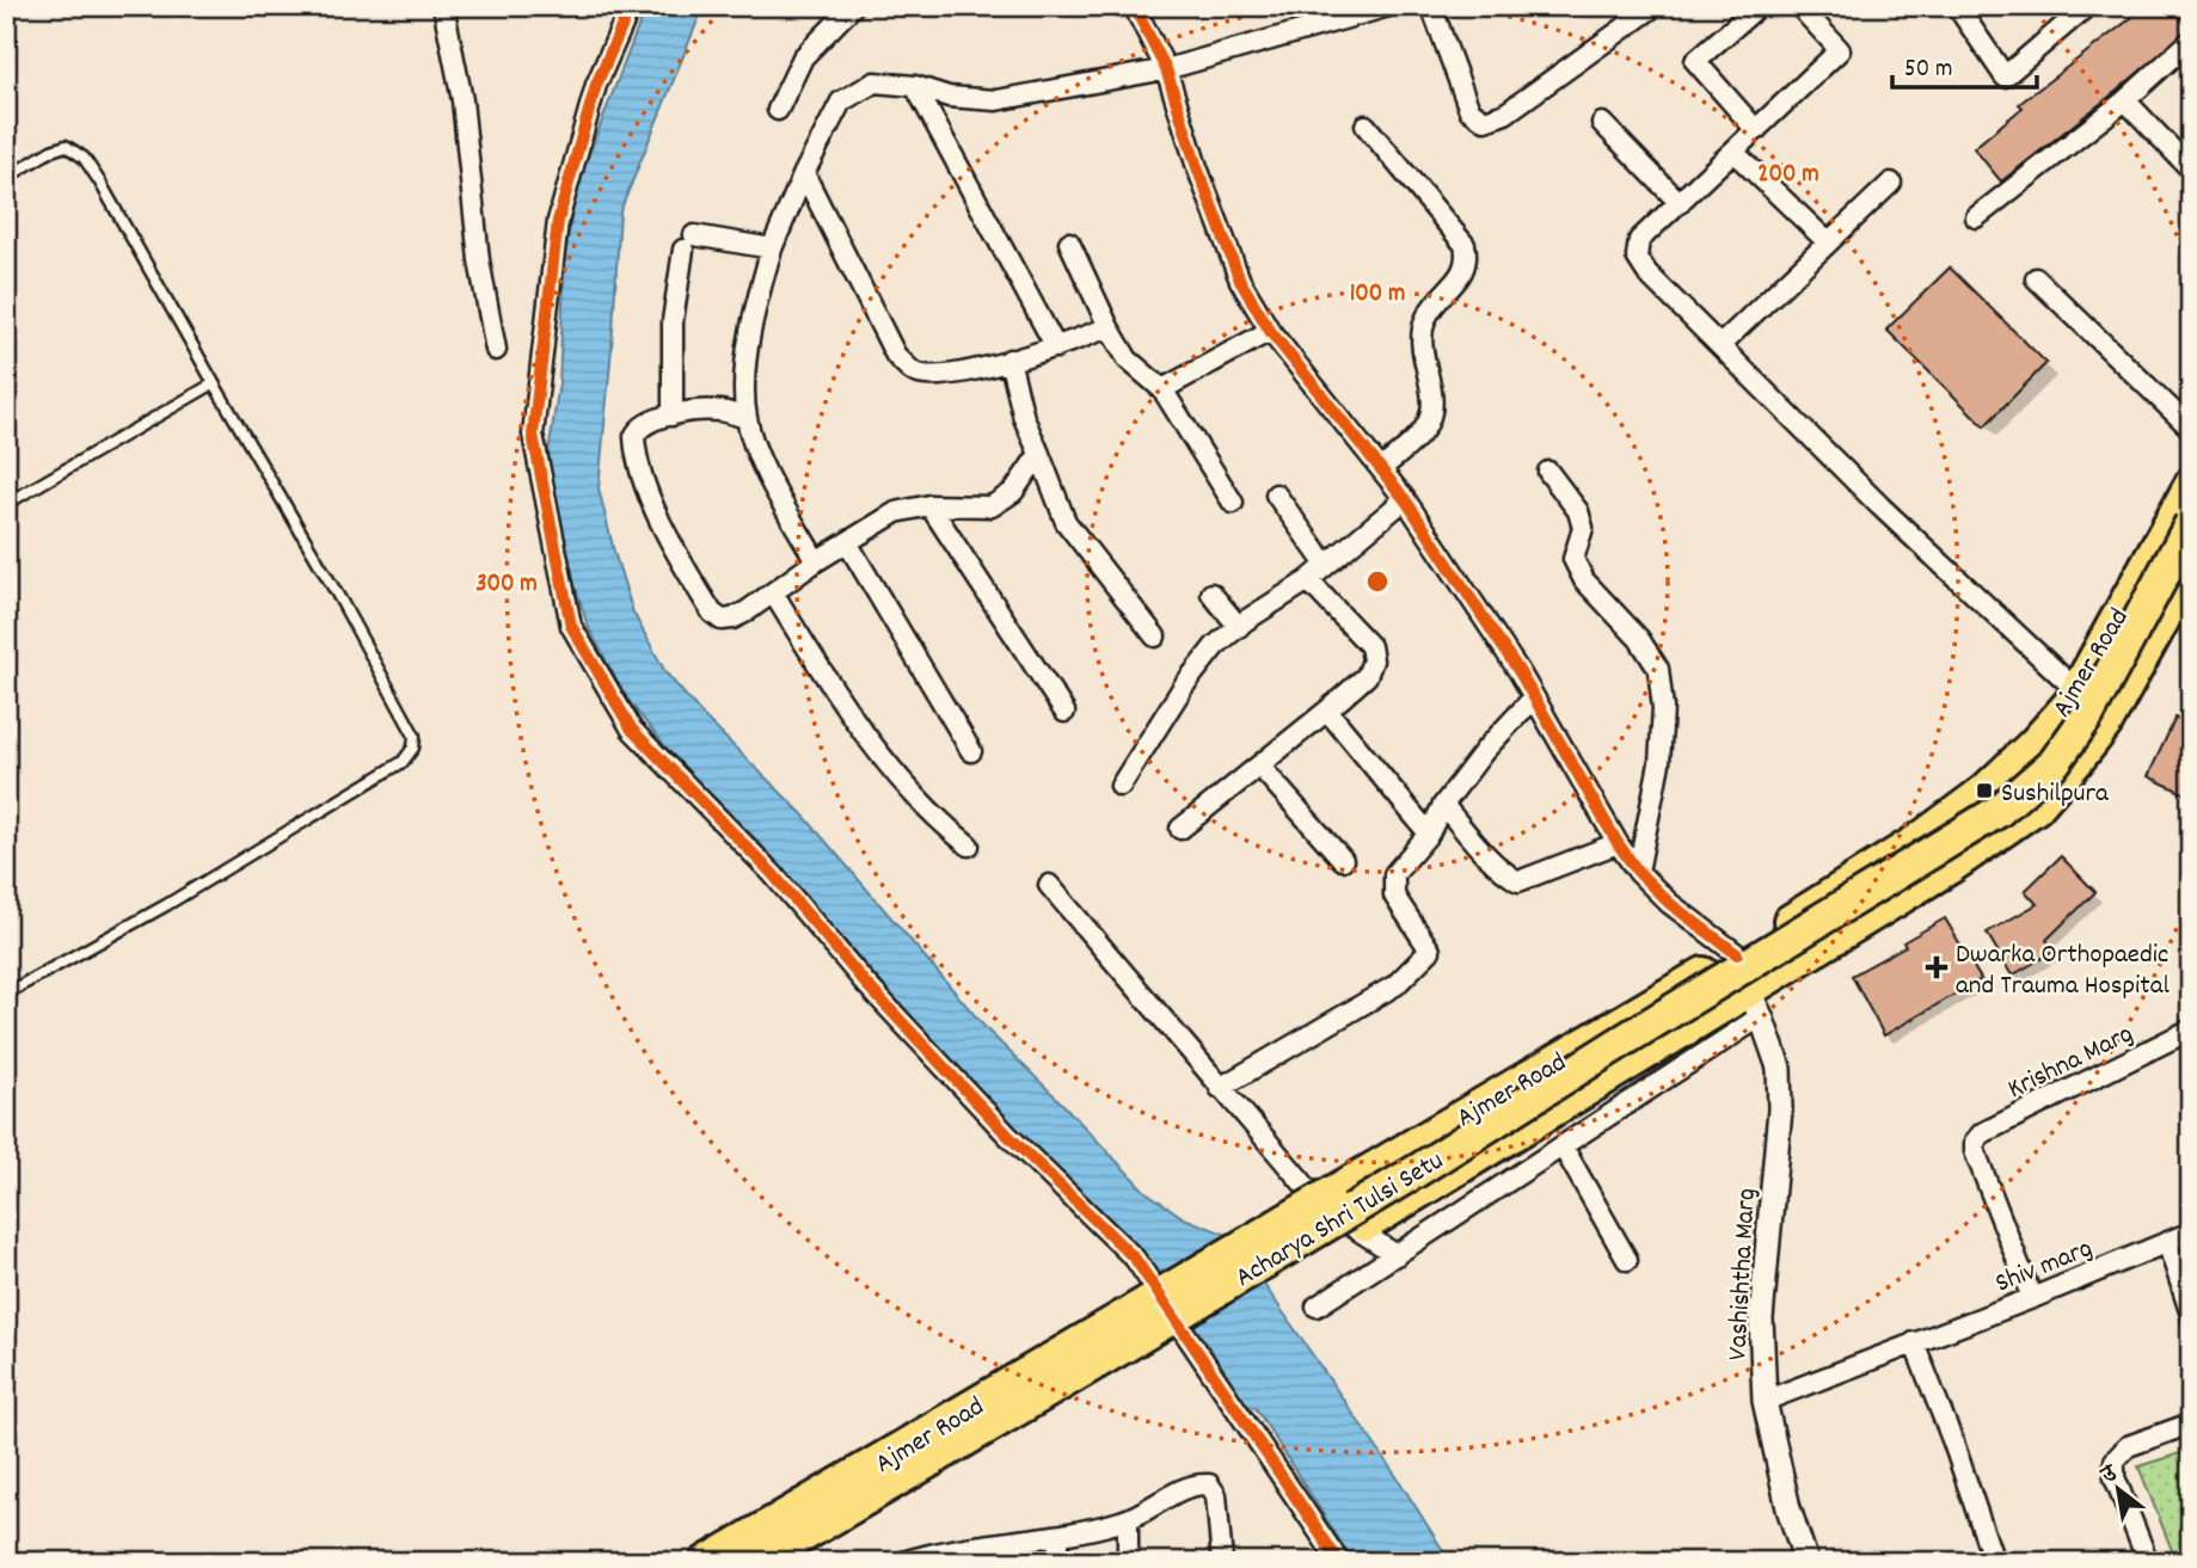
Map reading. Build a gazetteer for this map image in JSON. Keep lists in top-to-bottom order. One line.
{"streets":{"highway":["Ajmer Road","Acharya Shri Tulsi Setu"],"street":["Krishna Marg","Shiv marg","Vashishtha Marg"]},"crossings":[["Ajmer Road","Acharya Shri Tulsi Setu"],["Ajmer Road","Vashishtha Marg"],["Krishna Marg","Shiv marg"],["Shiv marg","Vashishtha Marg"]],"places":{"transit":["Sushilpura"],"health":["Dwarka Orthopaedic and Trauma Hospital"]},"scale_bar":"50 m","north":"top left","rings":["200 m","100 m","300 m"]}
